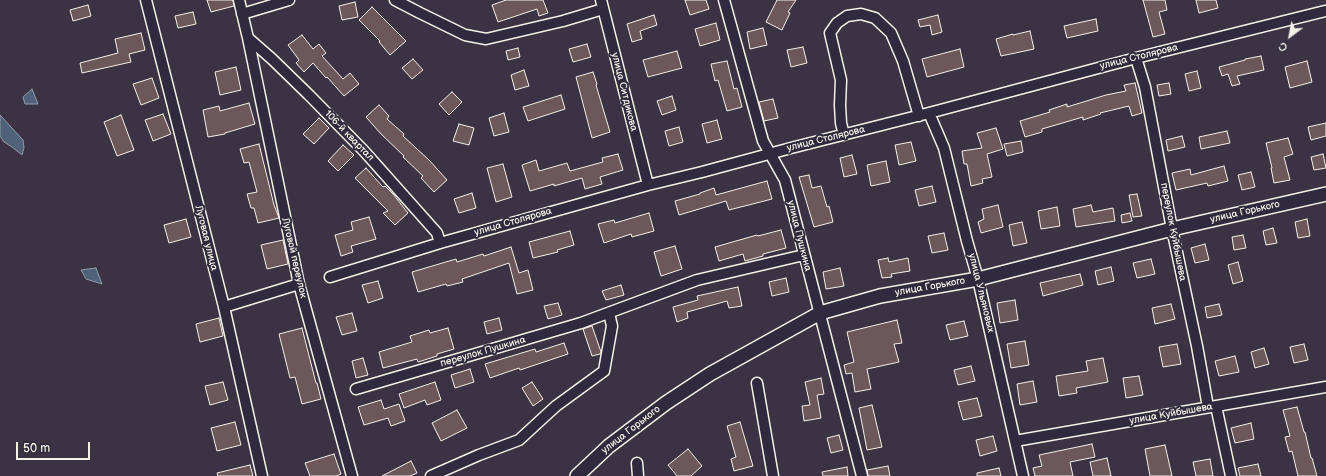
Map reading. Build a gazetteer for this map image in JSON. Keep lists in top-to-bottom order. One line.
{"streets":{"main road":["улица Горького"],"street":["улица Столярова","улица Ситдикова","106-й квартал","переулок Куйбышева","улица Пушкина","Луговая улица","Луговой переулок","улица Ульяновых","переулок Пушкина","улица Куйбышева"]},"crossings":[["улица Столярова","улица Ситдикова"],["улица Столярова","106-й квартал"],["улица Столярова","переулок Куйбышева"],["улица Столярова","улица Пушкина"],["улица Столярова","улица Ульяновых"],["106-й квартал","Луговой переулок"],["улица Горького","переулок Куйбышева"],["улица Горького","улица Пушкина"],["улица Горького","улица Ульяновых"],["переулок Куйбышева","улица Куйбышева"],["улица Пушкина","переулок Пушкина"],["улица Ульяновых","улица Куйбышева"]],"scale_bar":"50 m","north":"bottom left"}
